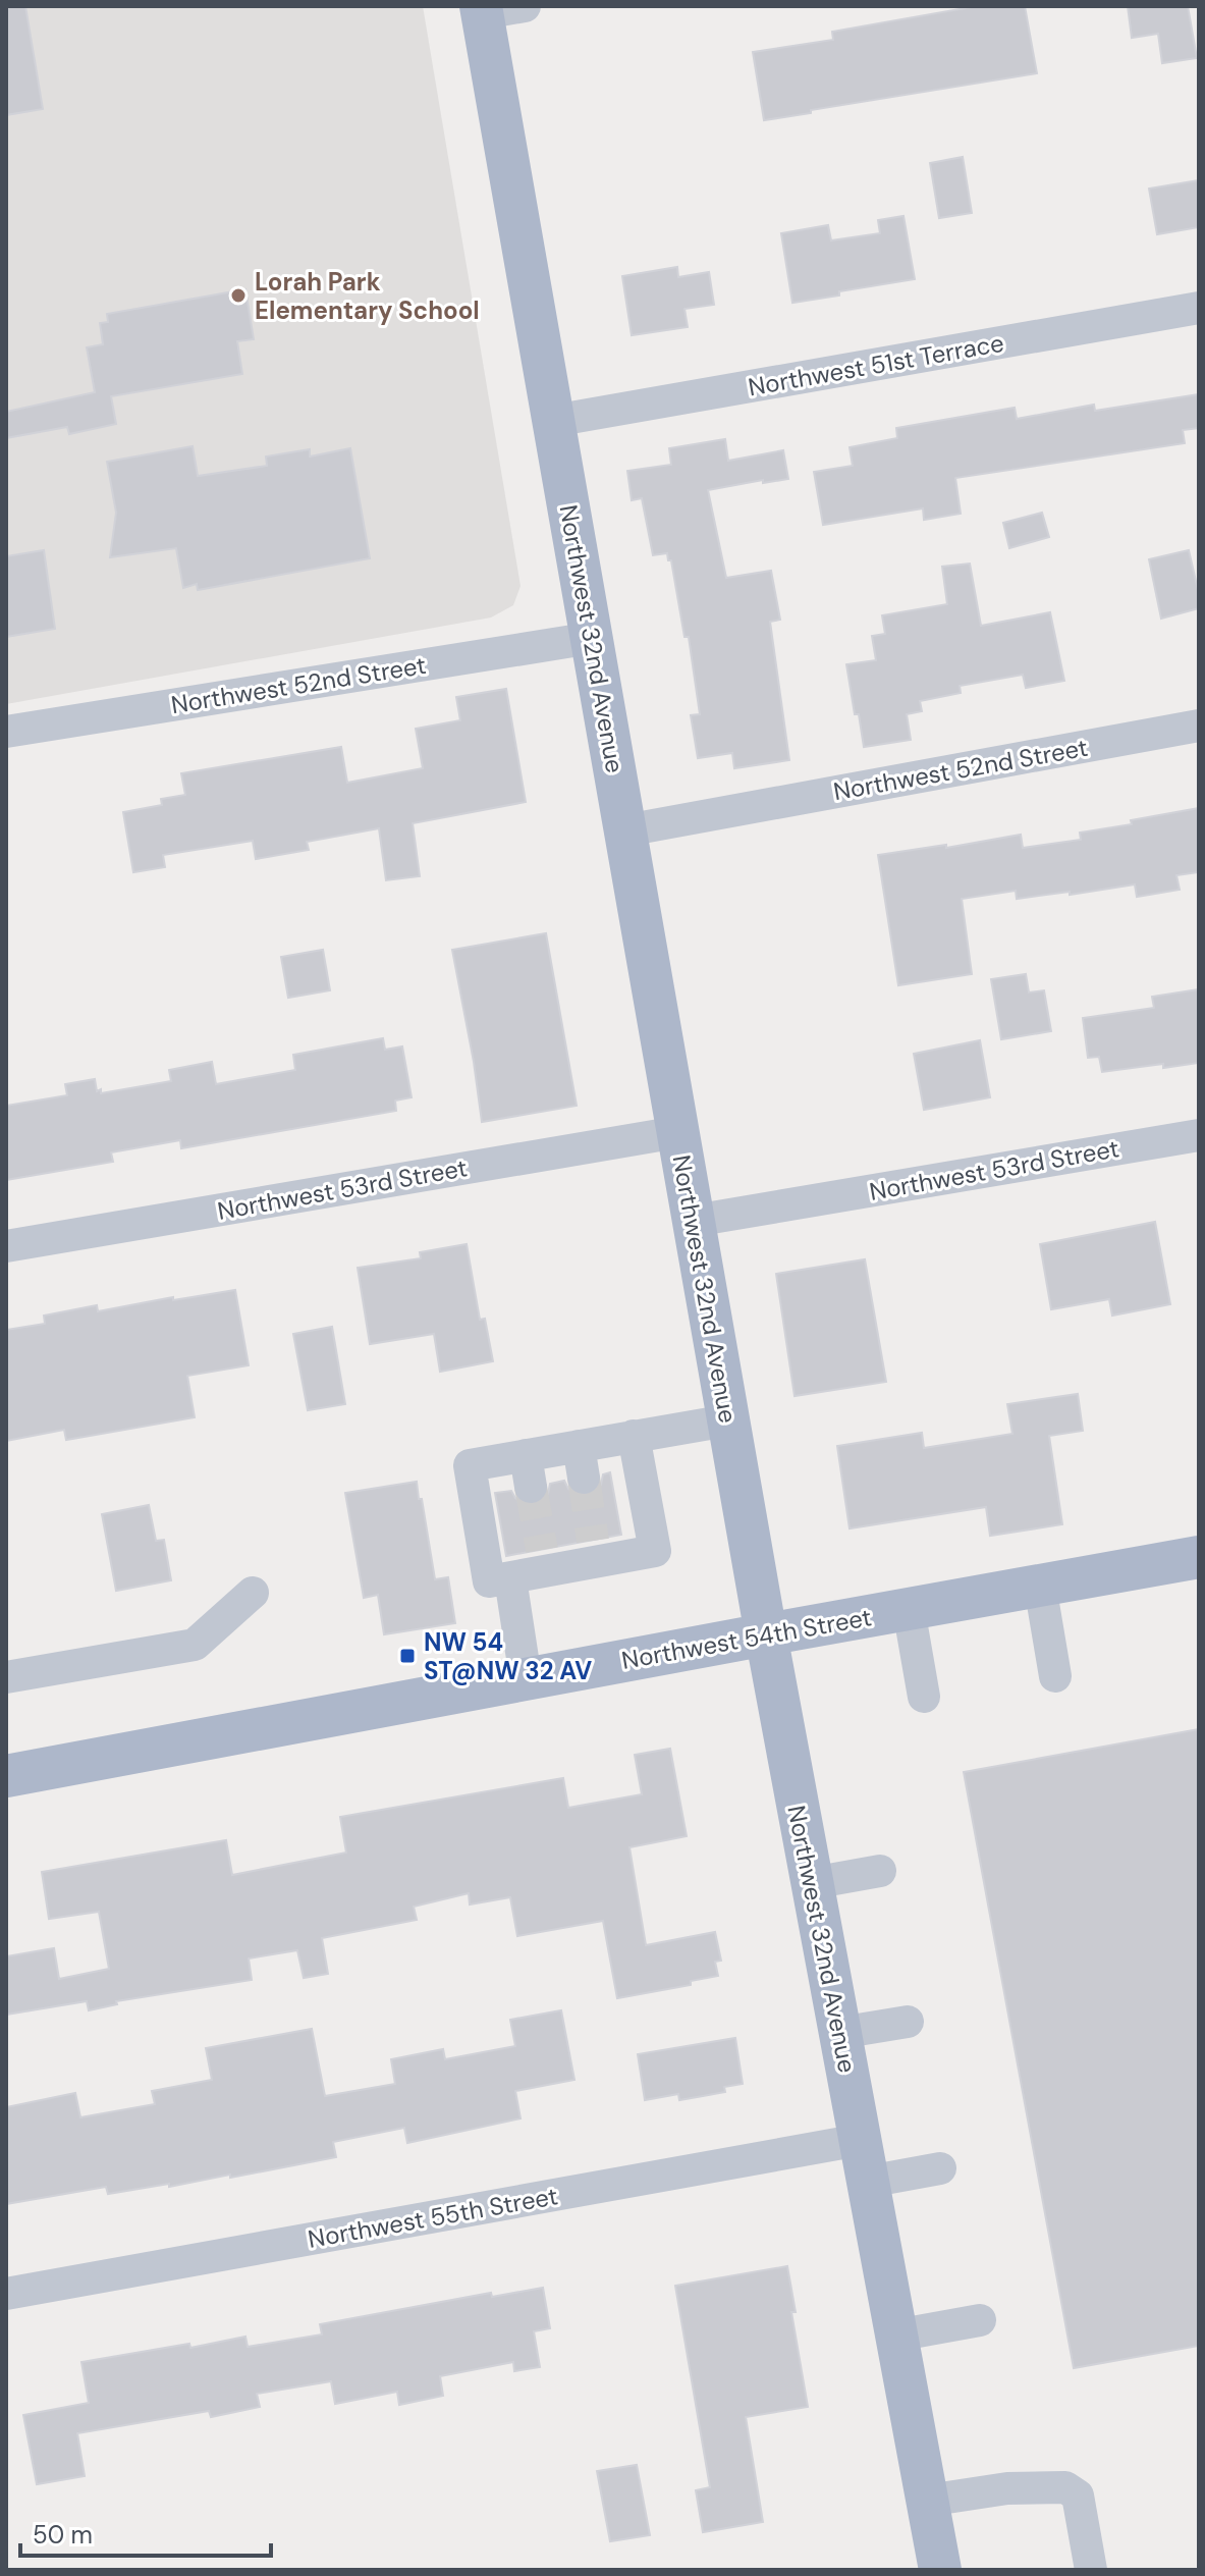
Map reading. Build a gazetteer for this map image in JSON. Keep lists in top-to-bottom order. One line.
{"streets":{"main road":["Northwest 32nd Avenue","Northwest 54th Street"],"street":["Northwest 51st Terrace","Northwest 52nd Street","Northwest 53rd Street","Northwest 55th Street"]},"crossings":[["Northwest 51st Terrace","Northwest 32nd Avenue"],["Northwest 32nd Avenue","Northwest 52nd Street"],["Northwest 32nd Avenue","Northwest 53rd Street"],["Northwest 32nd Avenue","Northwest 54th Street"],["Northwest 32nd Avenue","Northwest 55th Street"]],"places":{"other":["Lorah Park Elementary School"],"transit":["NW 54 ST@NW 32 AV"]},"scale_bar":"50 m"}
